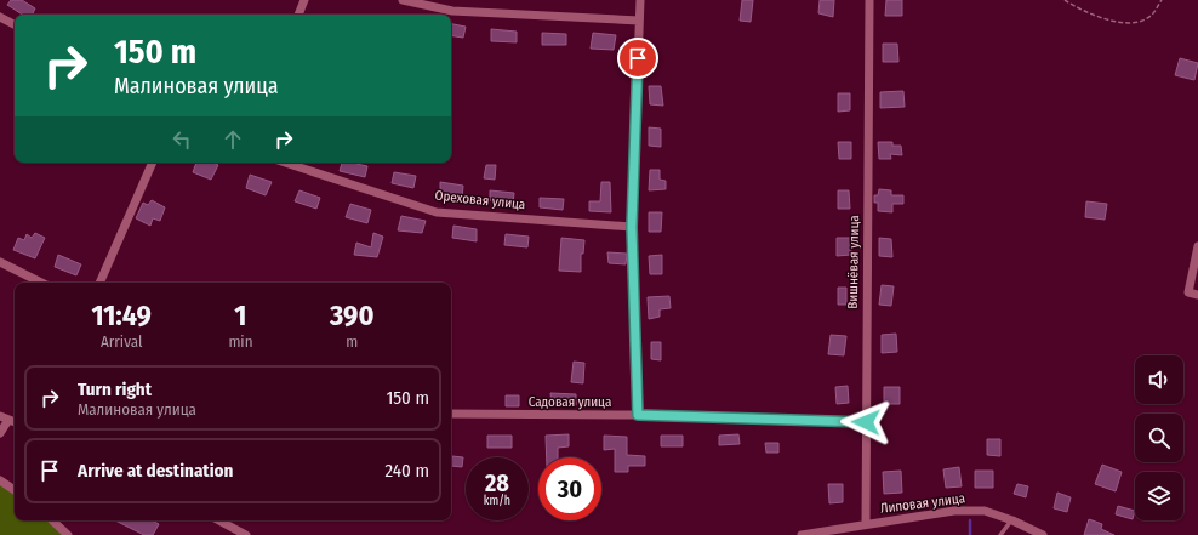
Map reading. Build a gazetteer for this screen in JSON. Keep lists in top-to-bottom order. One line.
{"streets":{"street":["Ореховая улица","Вишнёвая улица","Садовая улица","Липовая улица"]},"crossings":[["Вишнёвая улица","Садовая улица"],["Вишнёвая улица","Липовая улица"]],"page":{"turn":["150 m","Малиновая улица"],"eta":["11:49","Arrival","1","min","390","m"],"list":[{"name":"Turn right","note":"Малиновая улица","value":"150 m"},{"name":"Arrive at destination","value":"240 m"}],"speed":"28 km/h","limit":"30"}}
